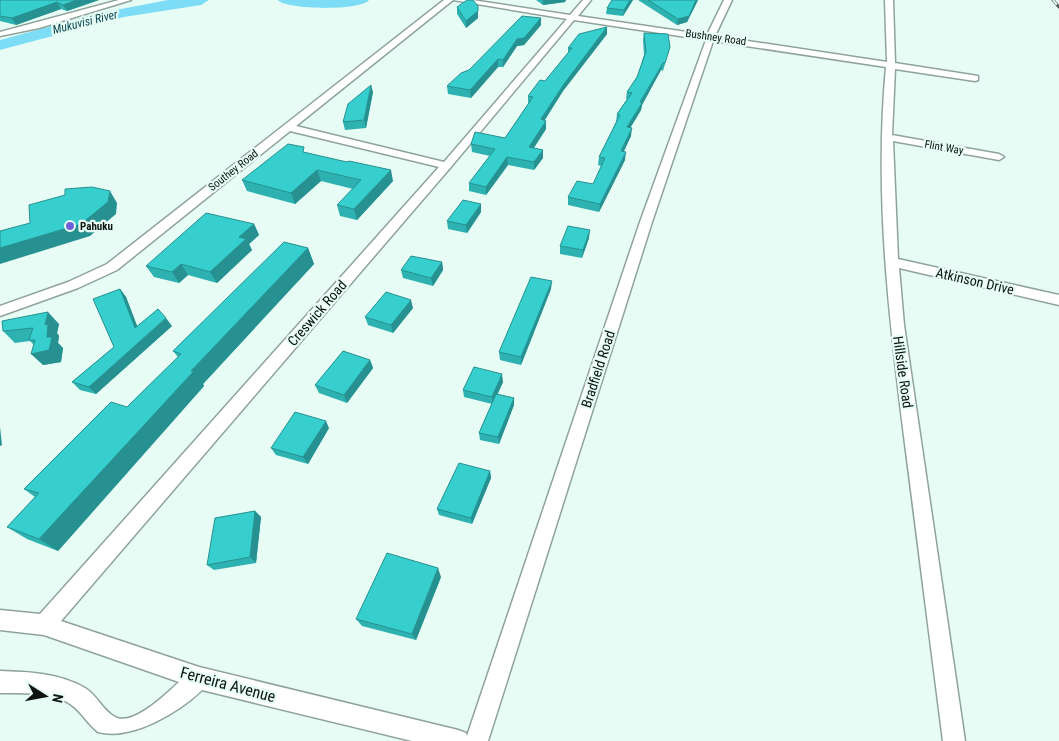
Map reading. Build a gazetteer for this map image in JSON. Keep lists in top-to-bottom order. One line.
{"streets":{"street":["Bushney Road","Flint Way","Southey Road","Atkinson Drive","Creswick Road","Bradfield Road","Hillside Road","Ferreira Avenue"]},"crossings":[["Bushney Road","Creswick Road"],["Bushney Road","Bradfield Road"],["Bushney Road","Hillside Road"],["Flint Way","Hillside Road"],["Atkinson Drive","Hillside Road"],["Creswick Road","Ferreira Avenue"]],"water":["Mukuvisi River"],"places":["Pahuku"],"north":"right"}
